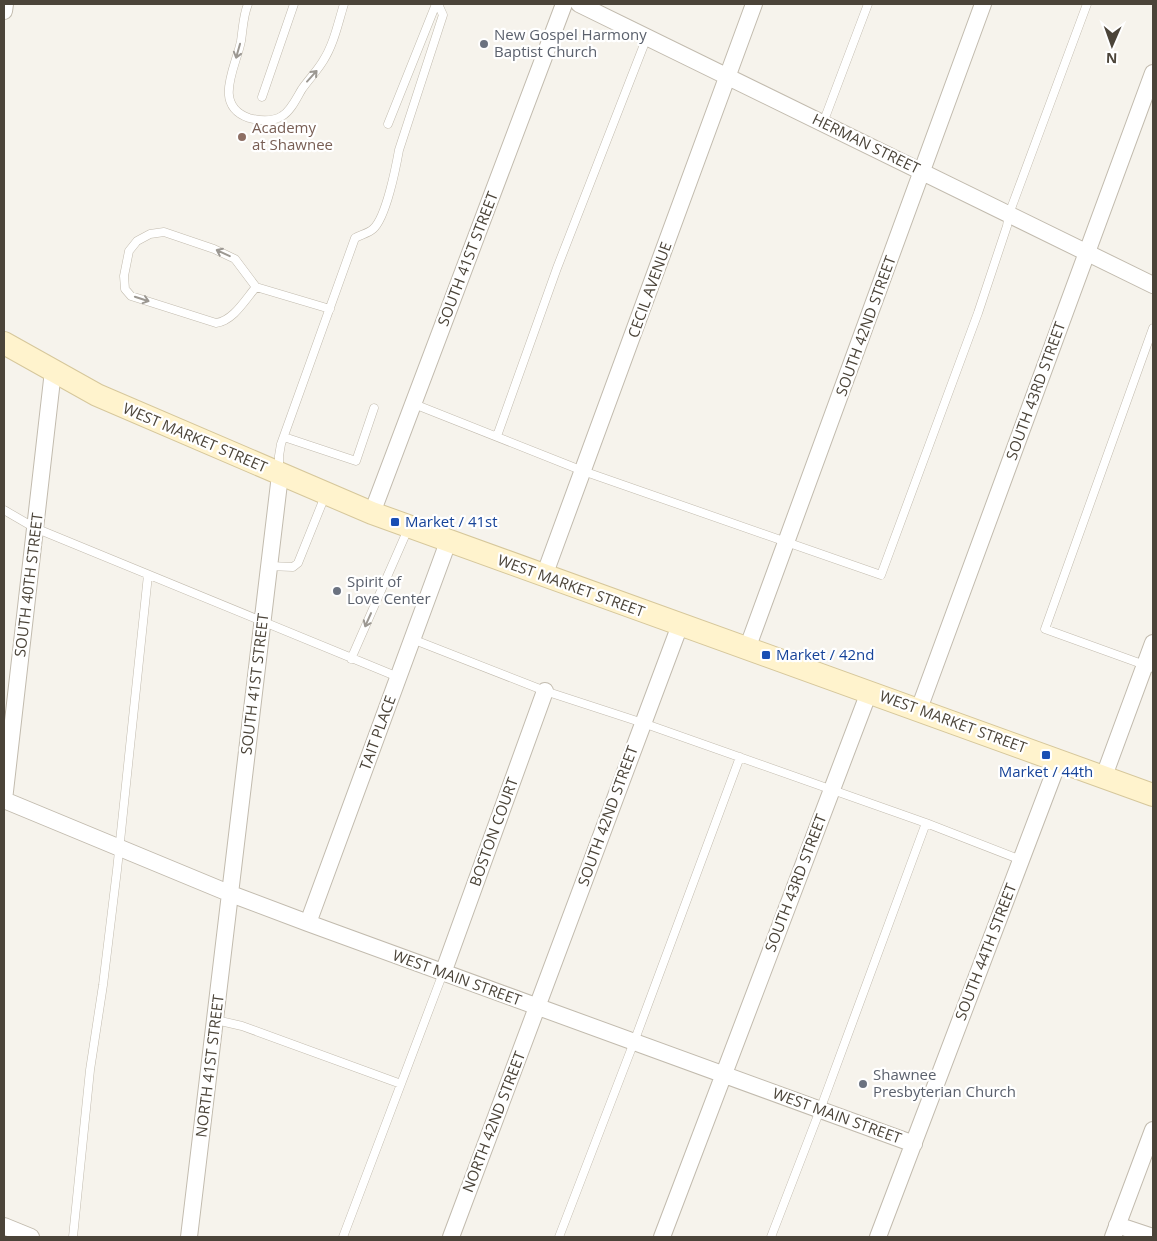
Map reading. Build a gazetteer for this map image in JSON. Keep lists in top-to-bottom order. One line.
{"streets":{"street":["HERMAN STREET","SOUTH 41ST STREET","CECIL AVENUE","SOUTH 42ND STREET","SOUTH 43RD STREET","WEST MARKET STREET","SOUTH 40TH STREET","TAIT PLACE","BOSTON COURT","SOUTH 44TH STREET","WEST MAIN STREET","NORTH 41ST STREET","NORTH 42ND STREET"]},"crossings":[["HERMAN STREET","CECIL AVENUE"],["HERMAN STREET","SOUTH 42ND STREET"],["HERMAN STREET","SOUTH 43RD STREET"],["SOUTH 41ST STREET","WEST MARKET STREET"],["SOUTH 41ST STREET","WEST MAIN STREET"],["SOUTH 41ST STREET","NORTH 41ST STREET"],["CECIL AVENUE","WEST MARKET STREET"],["SOUTH 42ND STREET","WEST MARKET STREET"],["SOUTH 42ND STREET","WEST MAIN STREET"],["SOUTH 42ND STREET","NORTH 42ND STREET"],["SOUTH 43RD STREET","WEST MARKET STREET"],["SOUTH 43RD STREET","WEST MAIN STREET"],["WEST MARKET STREET","SOUTH 40TH STREET"],["WEST MARKET STREET","TAIT PLACE"],["WEST MARKET STREET","SOUTH 44TH STREET"],["SOUTH 40TH STREET","WEST MAIN STREET"],["TAIT PLACE","WEST MAIN STREET"],["BOSTON COURT","WEST MAIN STREET"],["SOUTH 44TH STREET","WEST MAIN STREET"],["WEST MAIN STREET","NORTH 41ST STREET"],["WEST MAIN STREET","NORTH 42ND STREET"]],"places":{"other":["New Gospel Harmony Baptist Church","Academy at Shawnee","Spirit of Love Center","Shawnee Presbyterian Church"],"transit":["Market / 41st","Market / 42nd","Market / 44th"]},"north":"bottom"}
